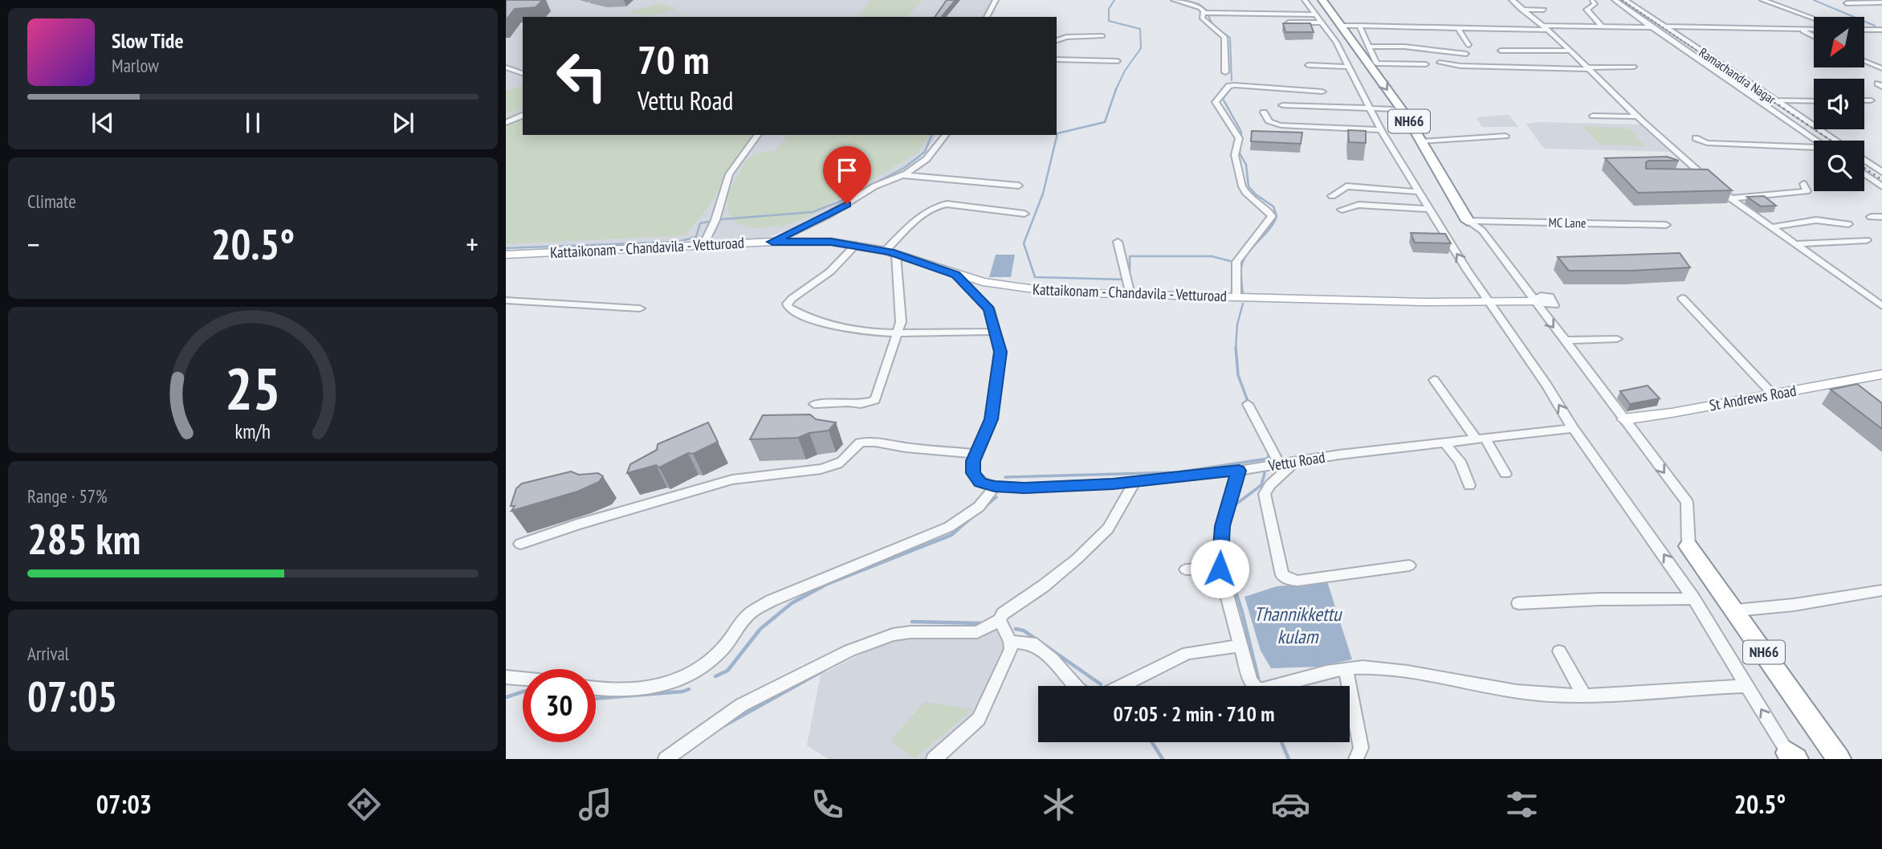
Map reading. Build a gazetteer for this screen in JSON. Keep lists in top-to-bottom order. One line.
{"streets":{"highway":["NH66"],"main road":["Kattaikonam - Chandavila - Vetturoad","St Andrews Road"],"street":["Ramachandra Nagar","MC Lane","Vettu Road"]},"crossings":[["NH66","MC Lane"]],"water":["Thannikkettu kulam"],"north":"bottom left","page":{"turn":["70 m","Vettu Road"],"song":["Slow Tide","Marlow"],"tile":["Climate",["Range · 57%","285 km"],["Arrival","07:05"]],"heat":["−","20.5°","+"],"limit":"30","trip":"07:05 · 2 min · 710 m","tabs":["07:03","20.5°"],"gauge":["25","km/h"]}}
